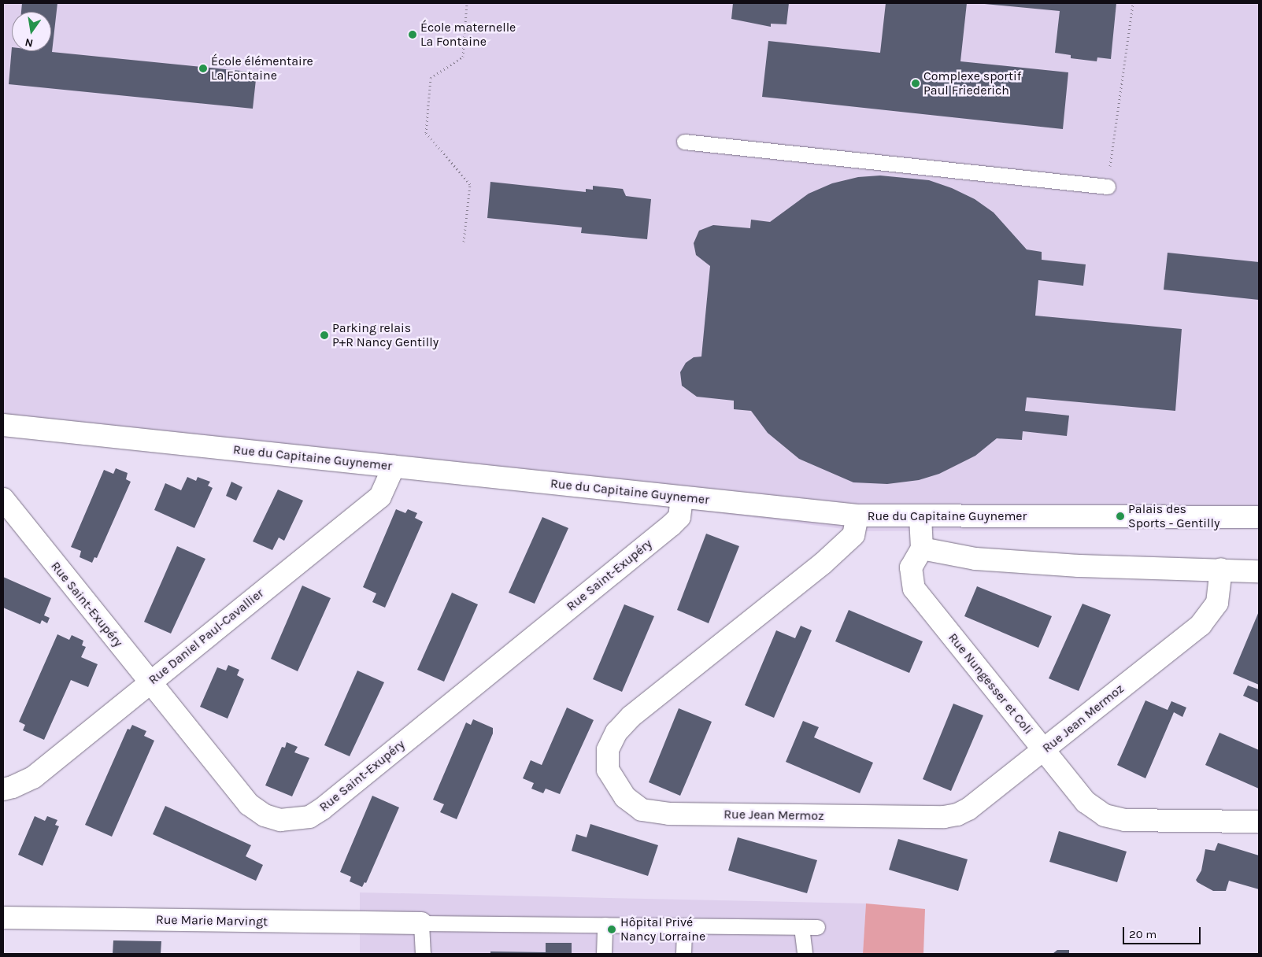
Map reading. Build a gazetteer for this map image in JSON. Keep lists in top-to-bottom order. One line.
{"streets":{"street":["Rue du Capitaine Guynemer","Rue Saint-Exupéry","Rue Daniel Paul-Cavallier","Rue Nungesser et Coli","Rue Jean Mermoz","Rue Marie Marvingt"]},"crossings":[["Rue du Capitaine Guynemer","Rue Saint-Exupéry"],["Rue du Capitaine Guynemer","Rue Daniel Paul-Cavallier"],["Rue du Capitaine Guynemer","Rue Jean Mermoz"],["Rue Saint-Exupéry","Rue Daniel Paul-Cavallier"],["Rue Nungesser et Coli","Rue Jean Mermoz"]],"places":["École maternelle La Fontaine","École élémentaire La Fontaine","Complexe sportif Paul Friederich","Parking relais P+R Nancy Gentilly","Palais des Sports - Gentilly","Hôpital Privé Nancy Lorraine"],"scale_bar":"20 m","north":"bottom"}
